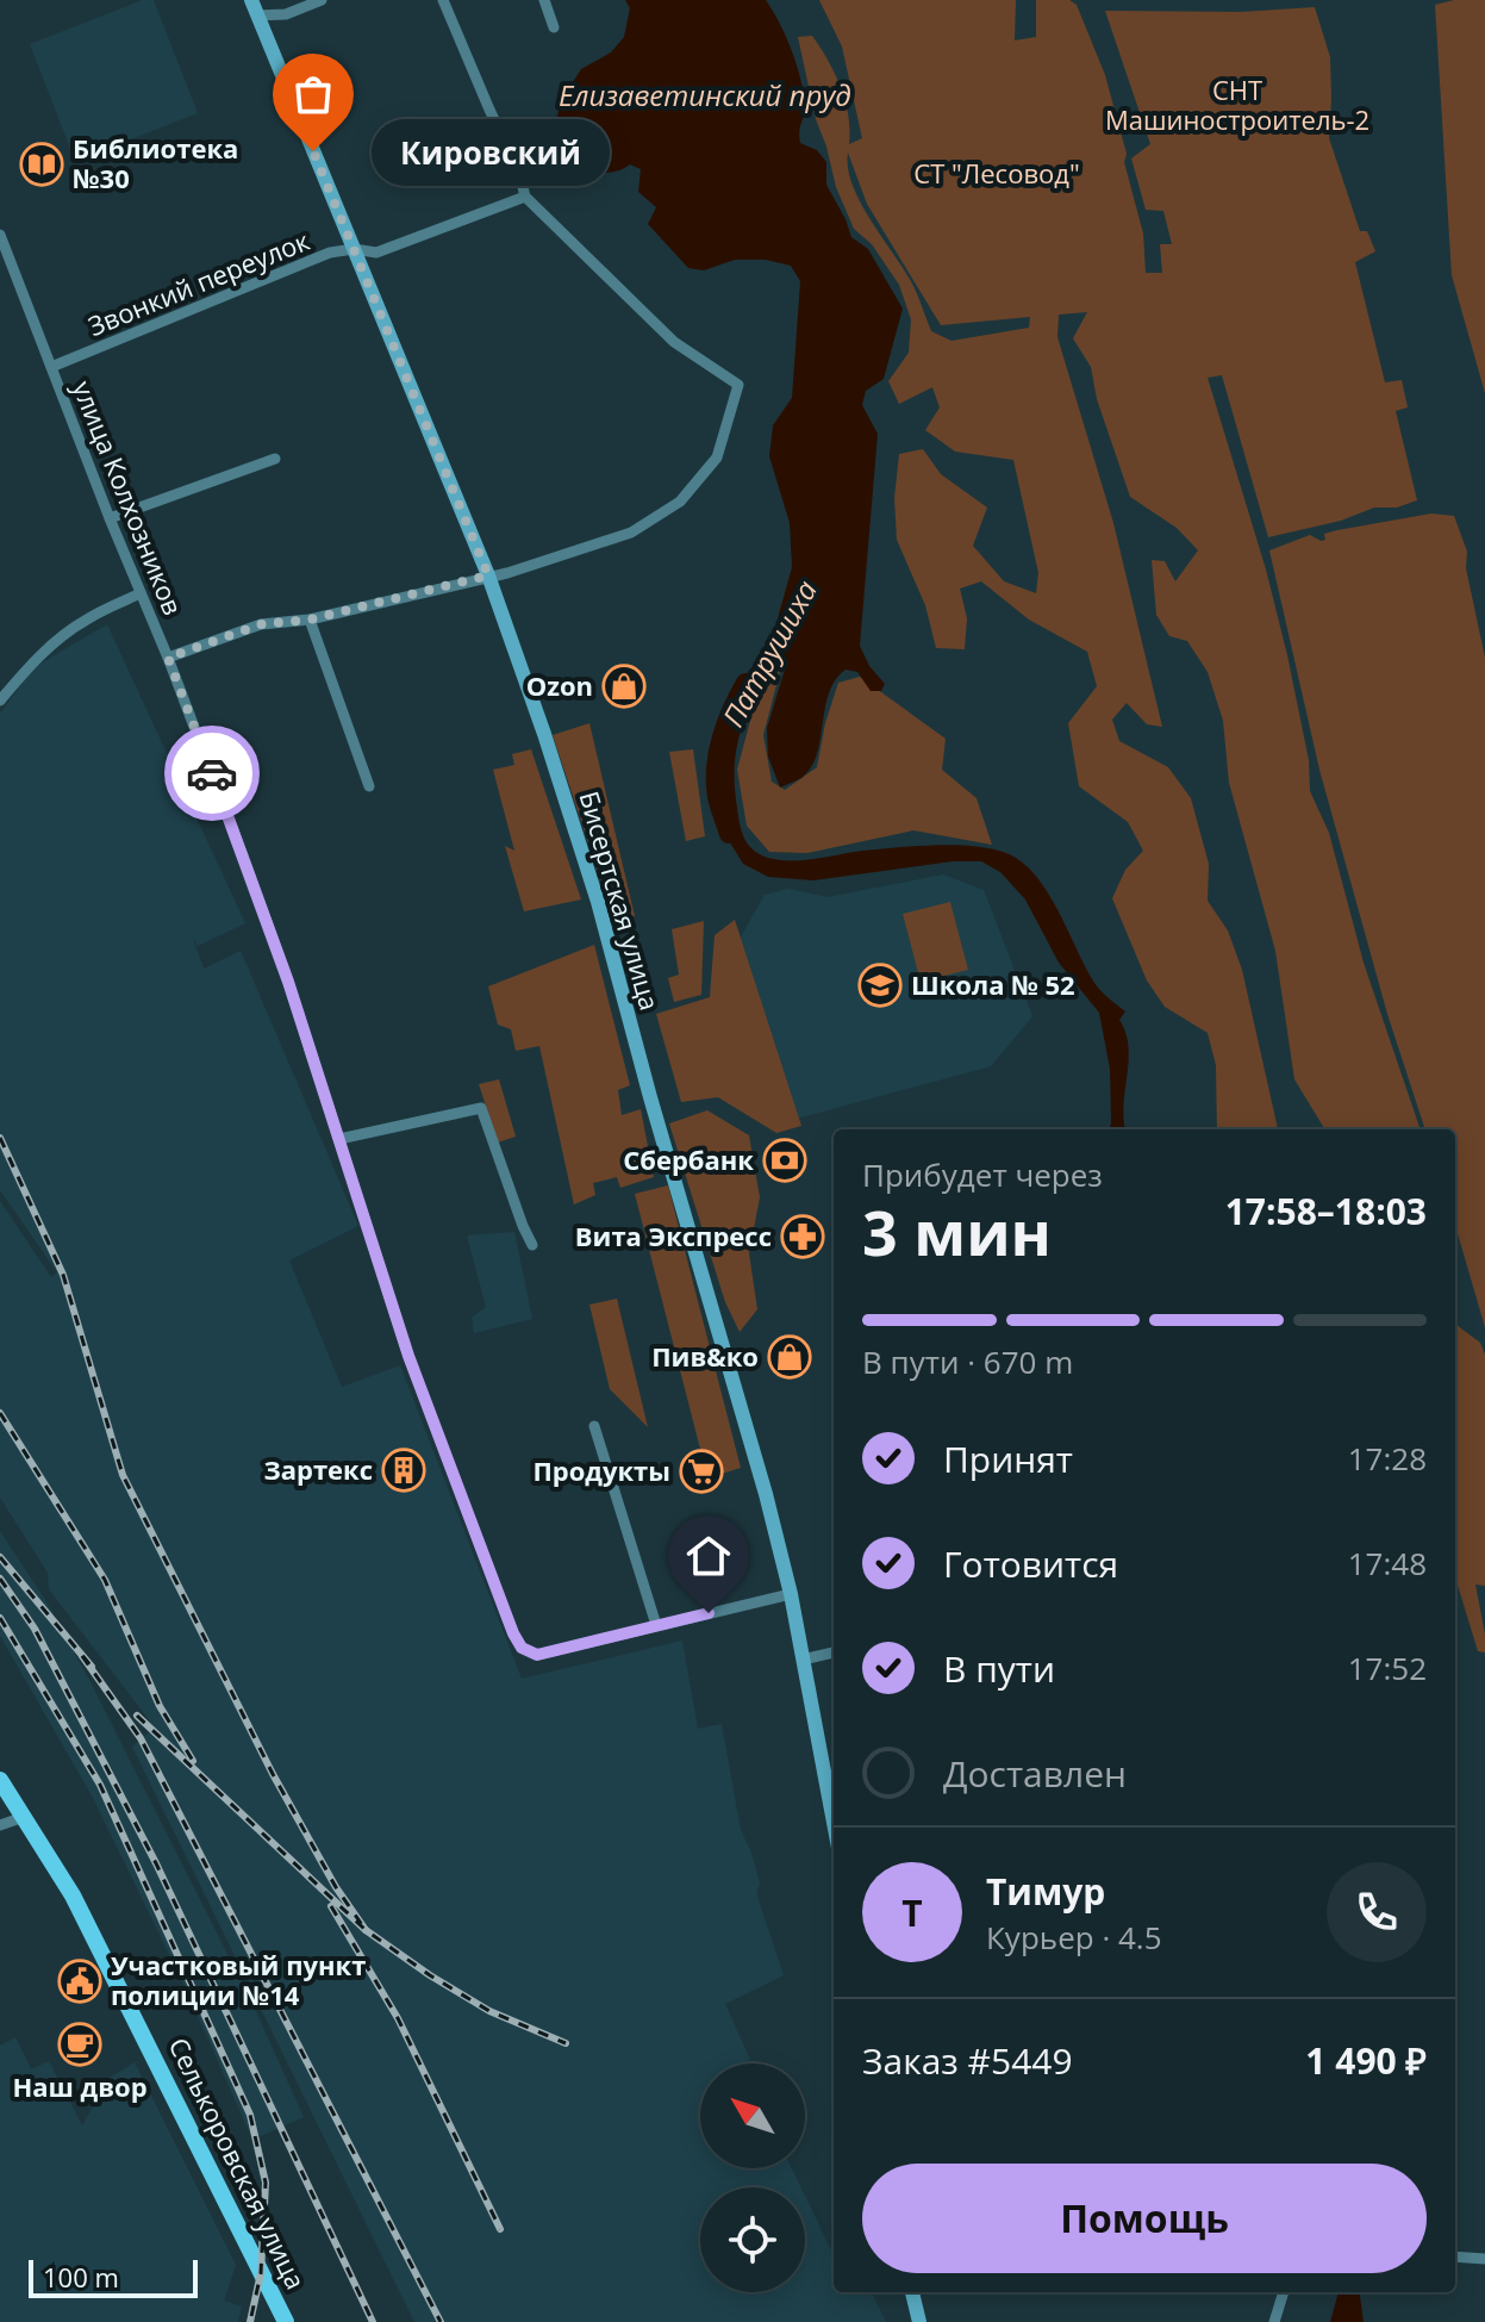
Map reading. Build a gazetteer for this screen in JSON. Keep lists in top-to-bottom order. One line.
{"streets":{"main road":["Бисертская улица","Селькоровская улица"],"street":["Звонкий переулок","улица Колхозников"]},"crossings":[["Звонкий переулок","улица Колхозников"],["Звонкий переулок","Бисертская улица"],["улица Колхозников","Бисертская улица"]],"water":["Елизаветинский пруд","Патрушиха"],"parks":["СНТ Машиностроитель-2","СТ \"Лесовод\""],"places":{"other":["Кировский"],"library":["Библиотека №30"],"shop":["Ozon","Пив&ко"],"school or university":["Школа № 52"],"bank":["Сбербанк"],"pharmacy":["Вита Экспресс"],"building":["Зартекс"],"supermarket":["Продукты"],"public building":["Участковый пункт полиции №14"],"cafe":["Наш двор"]},"scale_bar":"100 m","north":"top left","page":{"bubble":"Кировский","heading":["3 мин","Прибудет через","17:58–18:03"],"panel":["Тимур","Курьер · 4.5","Заказ #5449","1 490 ₽"],"bar":"В пути · 670 m","list":[["Принят","17:28"],["Готовится","17:48"],["В пути","17:52"],"Доставлен"],"round":"Т","buttons":"Помощь","scale":"100 m"}}
